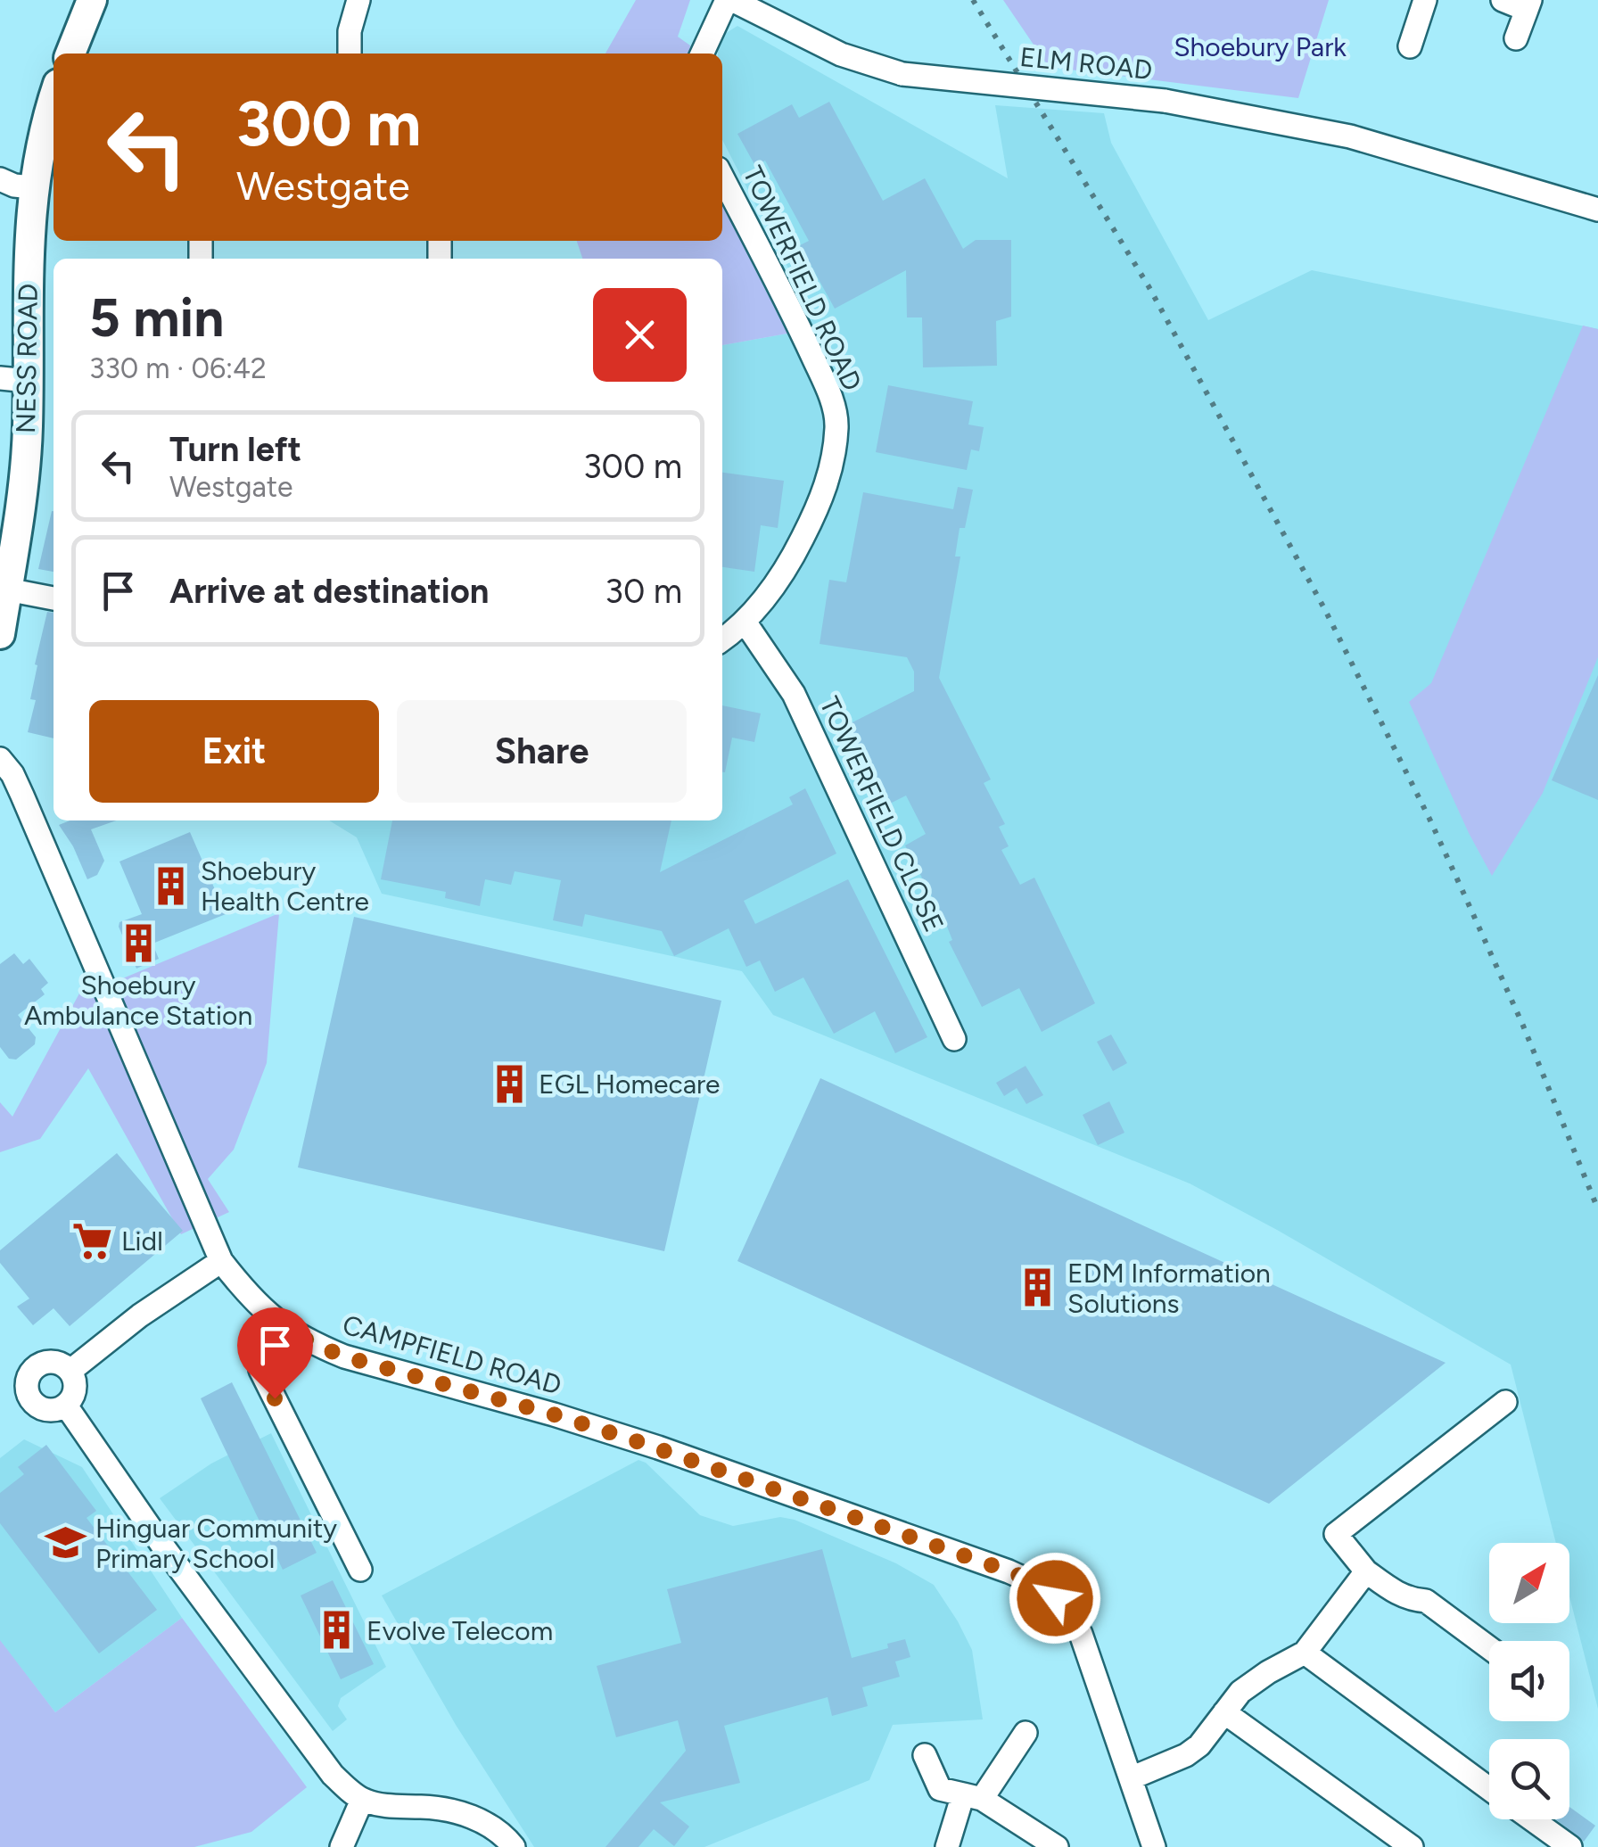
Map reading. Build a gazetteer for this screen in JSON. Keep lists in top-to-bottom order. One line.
{"streets":{"main road":["NESS ROAD"],"street":["ELM ROAD","TOWERFIELD ROAD","TOWERFIELD CLOSE","CAMPFIELD ROAD"]},"crossings":[["TOWERFIELD ROAD","TOWERFIELD CLOSE"]],"parks":["Shoebury Park"],"places":{"building":["Shoebury Health Centre","Shoebury Ambulance Station","EGL Homecare","EDM Information Solutions","Evolve Telecom"],"supermarket":["Lidl"],"school or university":["Hinguar Community Primary School"]},"north":"top right","page":{"turn":["300 m","Westgate"],"heading":["5 min","330 m · 06:42"],"list":[{"name":"Turn left","note":"Westgate","value":"300 m"},{"name":"Arrive at destination","value":"30 m"}],"buttons":["Exit","Share"]}}
